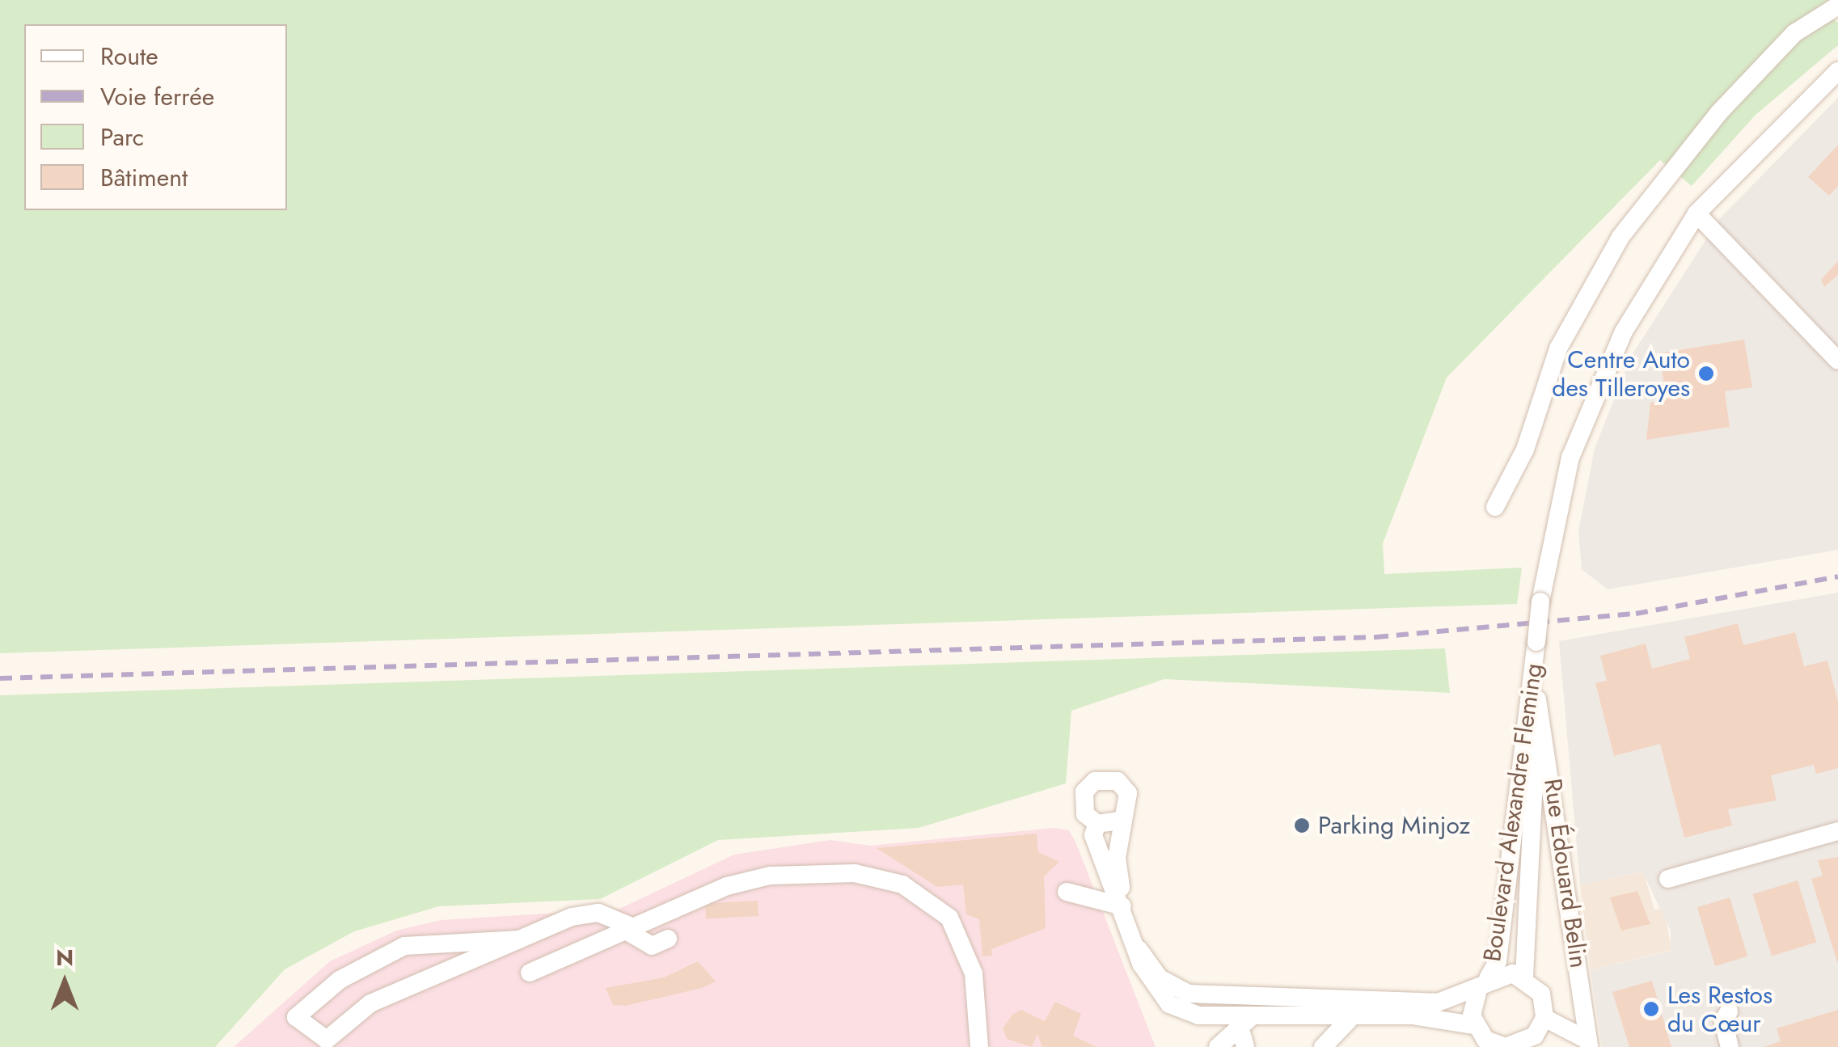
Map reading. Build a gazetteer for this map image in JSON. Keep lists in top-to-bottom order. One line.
{"streets":{"street":["Boulevard Alexandre Fleming","Rue Édouard Belin"]},"crossings":[["Boulevard Alexandre Fleming","Rue Édouard Belin"]],"places":["Centre Auto des Tilleroyes","Parking Minjoz","Les Restos du Cœur"],"legend":["Route","Voie ferrée","Parc","Bâtiment"],"north":"top"}
